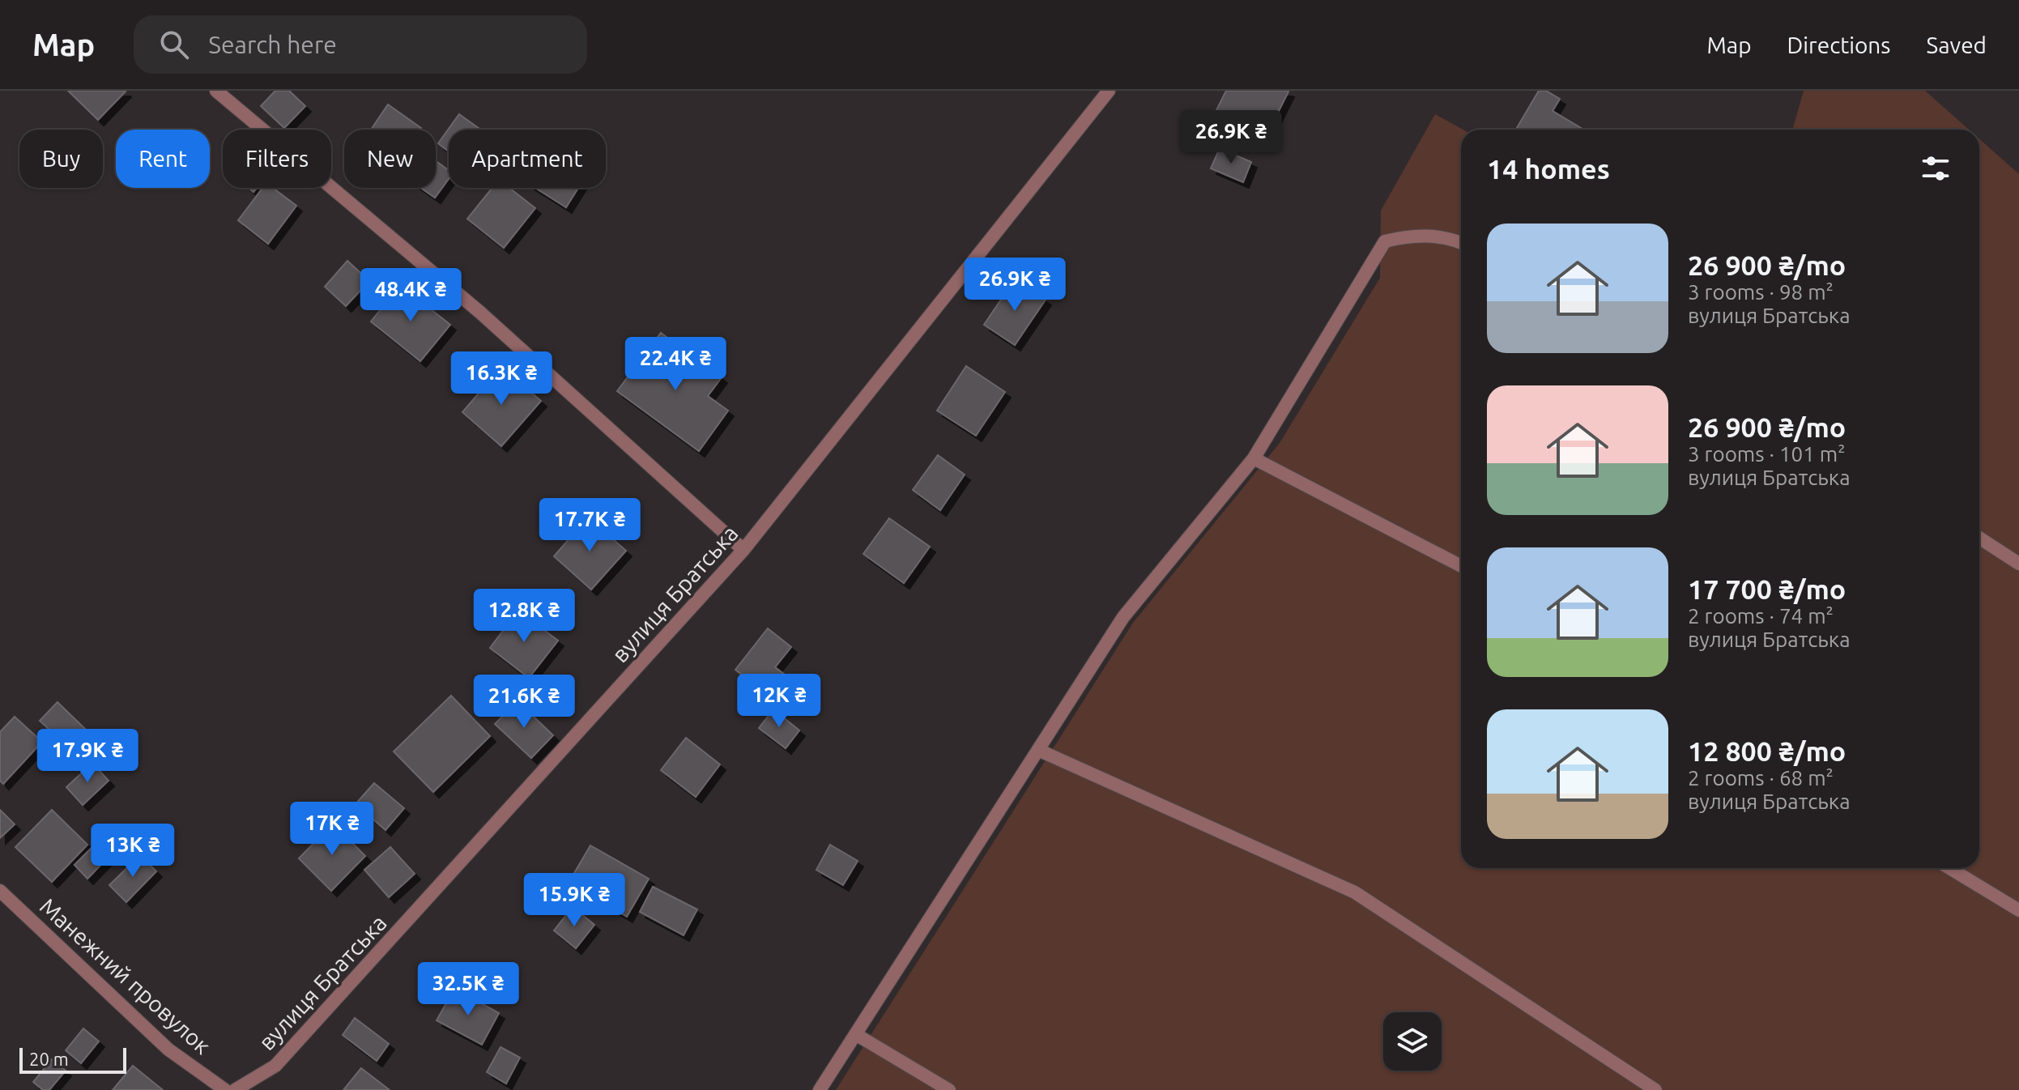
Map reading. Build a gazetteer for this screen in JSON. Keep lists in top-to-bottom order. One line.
{"streets":{"street":["вулиця Братська","Манежний провулок"]},"scale_bar":"20 m","page":{"header":"Map","search":"Search here","nav":["Map","Directions","Saved"],"price":["26.9K ₴","26.9K ₴","48.4K ₴","22.4K ₴","16.3K ₴","17.7K ₴","12.8K ₴","12K ₴","21.6K ₴","17.9K ₴","17K ₴","13K ₴","15.9K ₴","32.5K ₴"],"chip":["Buy","Rent","Filters","New","Apartment"],"heading":"14 homes","list":[{"name":"26 900 ₴/mo","note":"3 rooms · 98 m² · вулиця Братська"},{"name":"26 900 ₴/mo","note":"3 rooms · 101 m² · вулиця Братська"},{"name":"17 700 ₴/mo","note":"2 rooms · 74 m² · вулиця Братська"},{"name":"12 800 ₴/mo","note":"2 rooms · 68 m² · вулиця Братська"}],"scale":"20 m"}}
